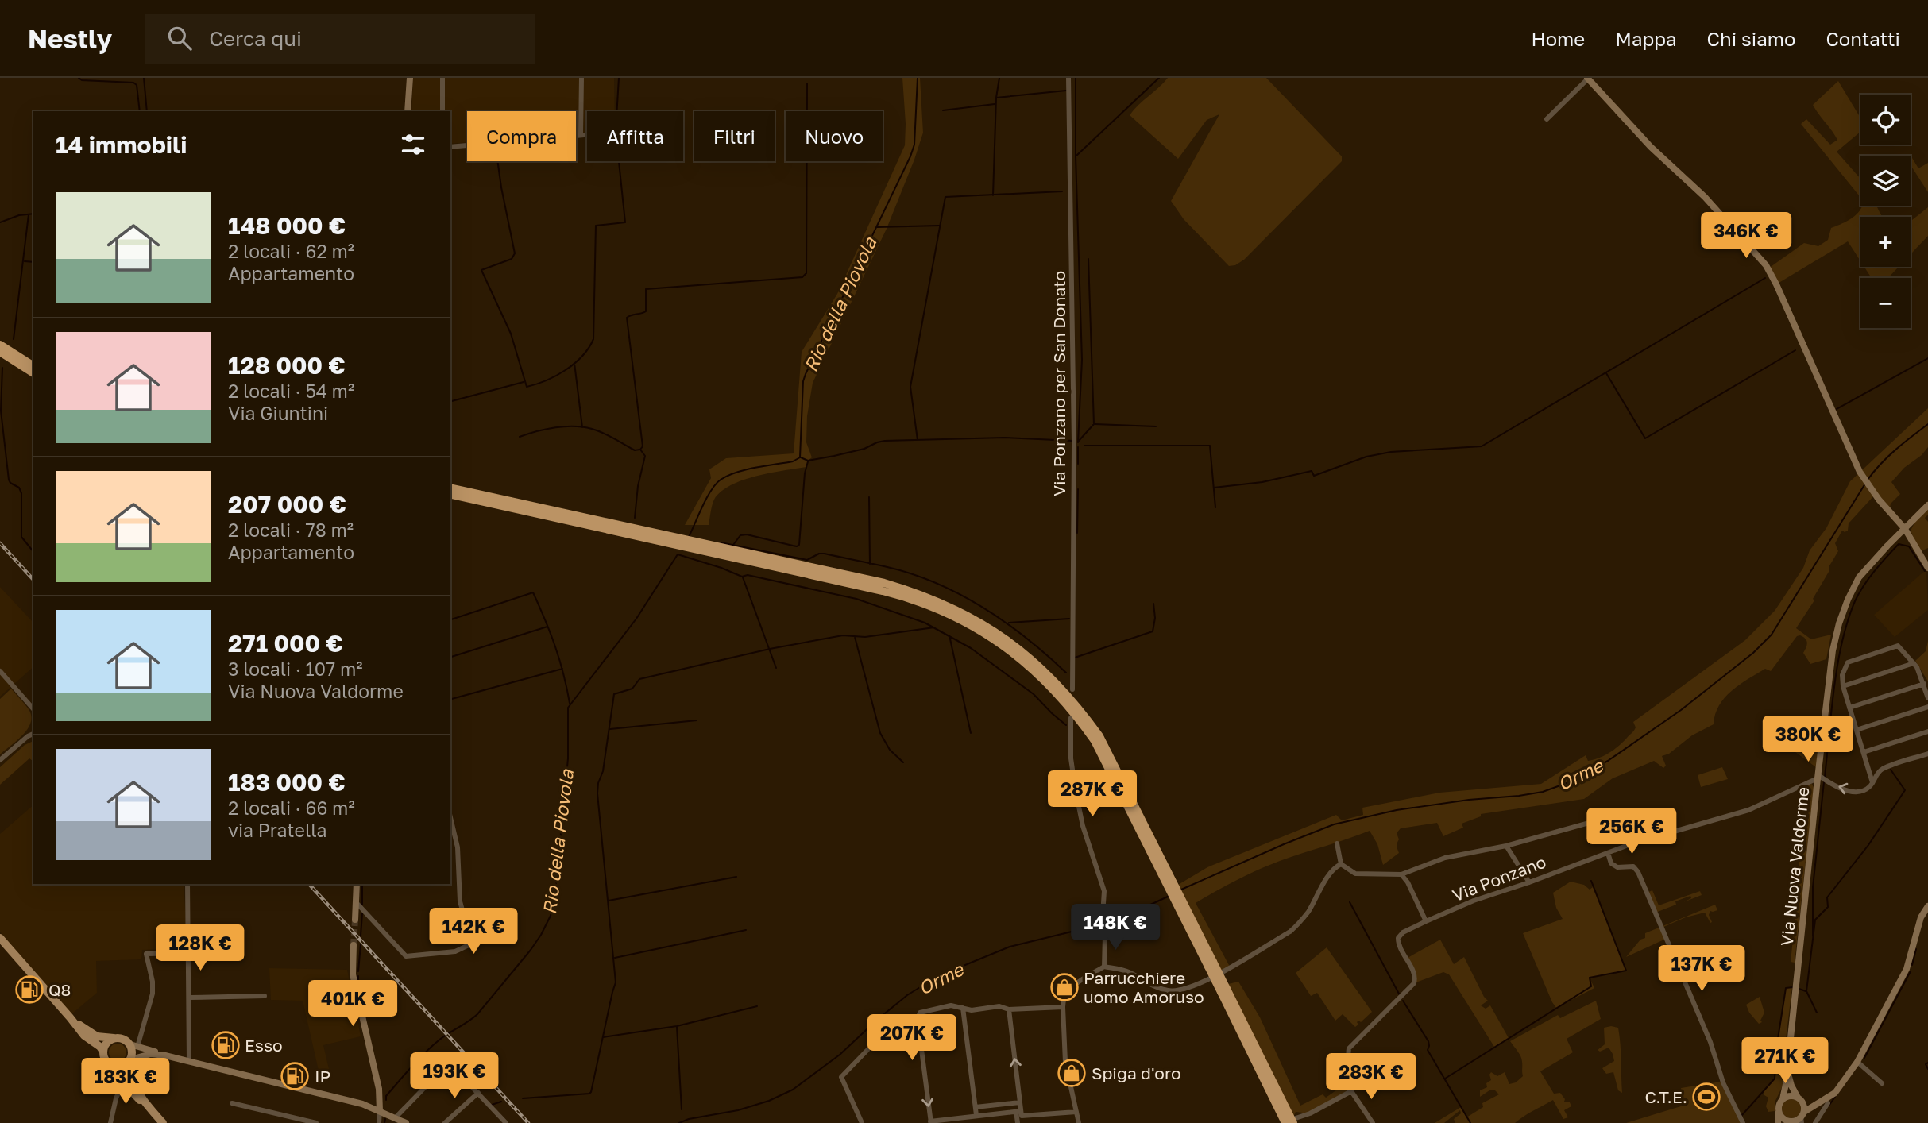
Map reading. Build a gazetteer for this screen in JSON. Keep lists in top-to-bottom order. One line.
{"streets":{"street":["Via Ponzano per San Donato","Via Nuova Valdorme","Via Ponzano"]},"crossings":[["Via Nuova Valdorme","Via Ponzano"]],"water":["Rio della Piovola","Orme"],"places":{"shop":["Parrucchiere uomo Amoruso","Spiga d'oro"],"fuel station":["Q8","Esso","IP"],"sports":["C.T.E."]},"page":{"header":"Nestly","search":"Cerca qui","nav":["Home","Mappa","Chi siamo","Contatti"],"map_buttons":["+","−"],"chip":["Compra","Affitta","Filtri","Nuovo"],"heading":"14 immobili","list":[{"name":"148 000 €","note":"2 locali · 62 m² · Appartamento"},{"name":"128 000 €","note":"2 locali · 54 m² · Via Giuntini"},{"name":"207 000 €","note":"2 locali · 78 m² · Appartamento"},{"name":"271 000 €","note":"3 locali · 107 m² · Via Nuova Valdorme"},{"name":"183 000 €","note":"2 locali · 66 m² · via Pratella"}],"price":["346K €","380K €","287K €","256K €","148K €","142K €","128K €","137K €","401K €","207K €","271K €","193K €","283K €","183K €"]}}
